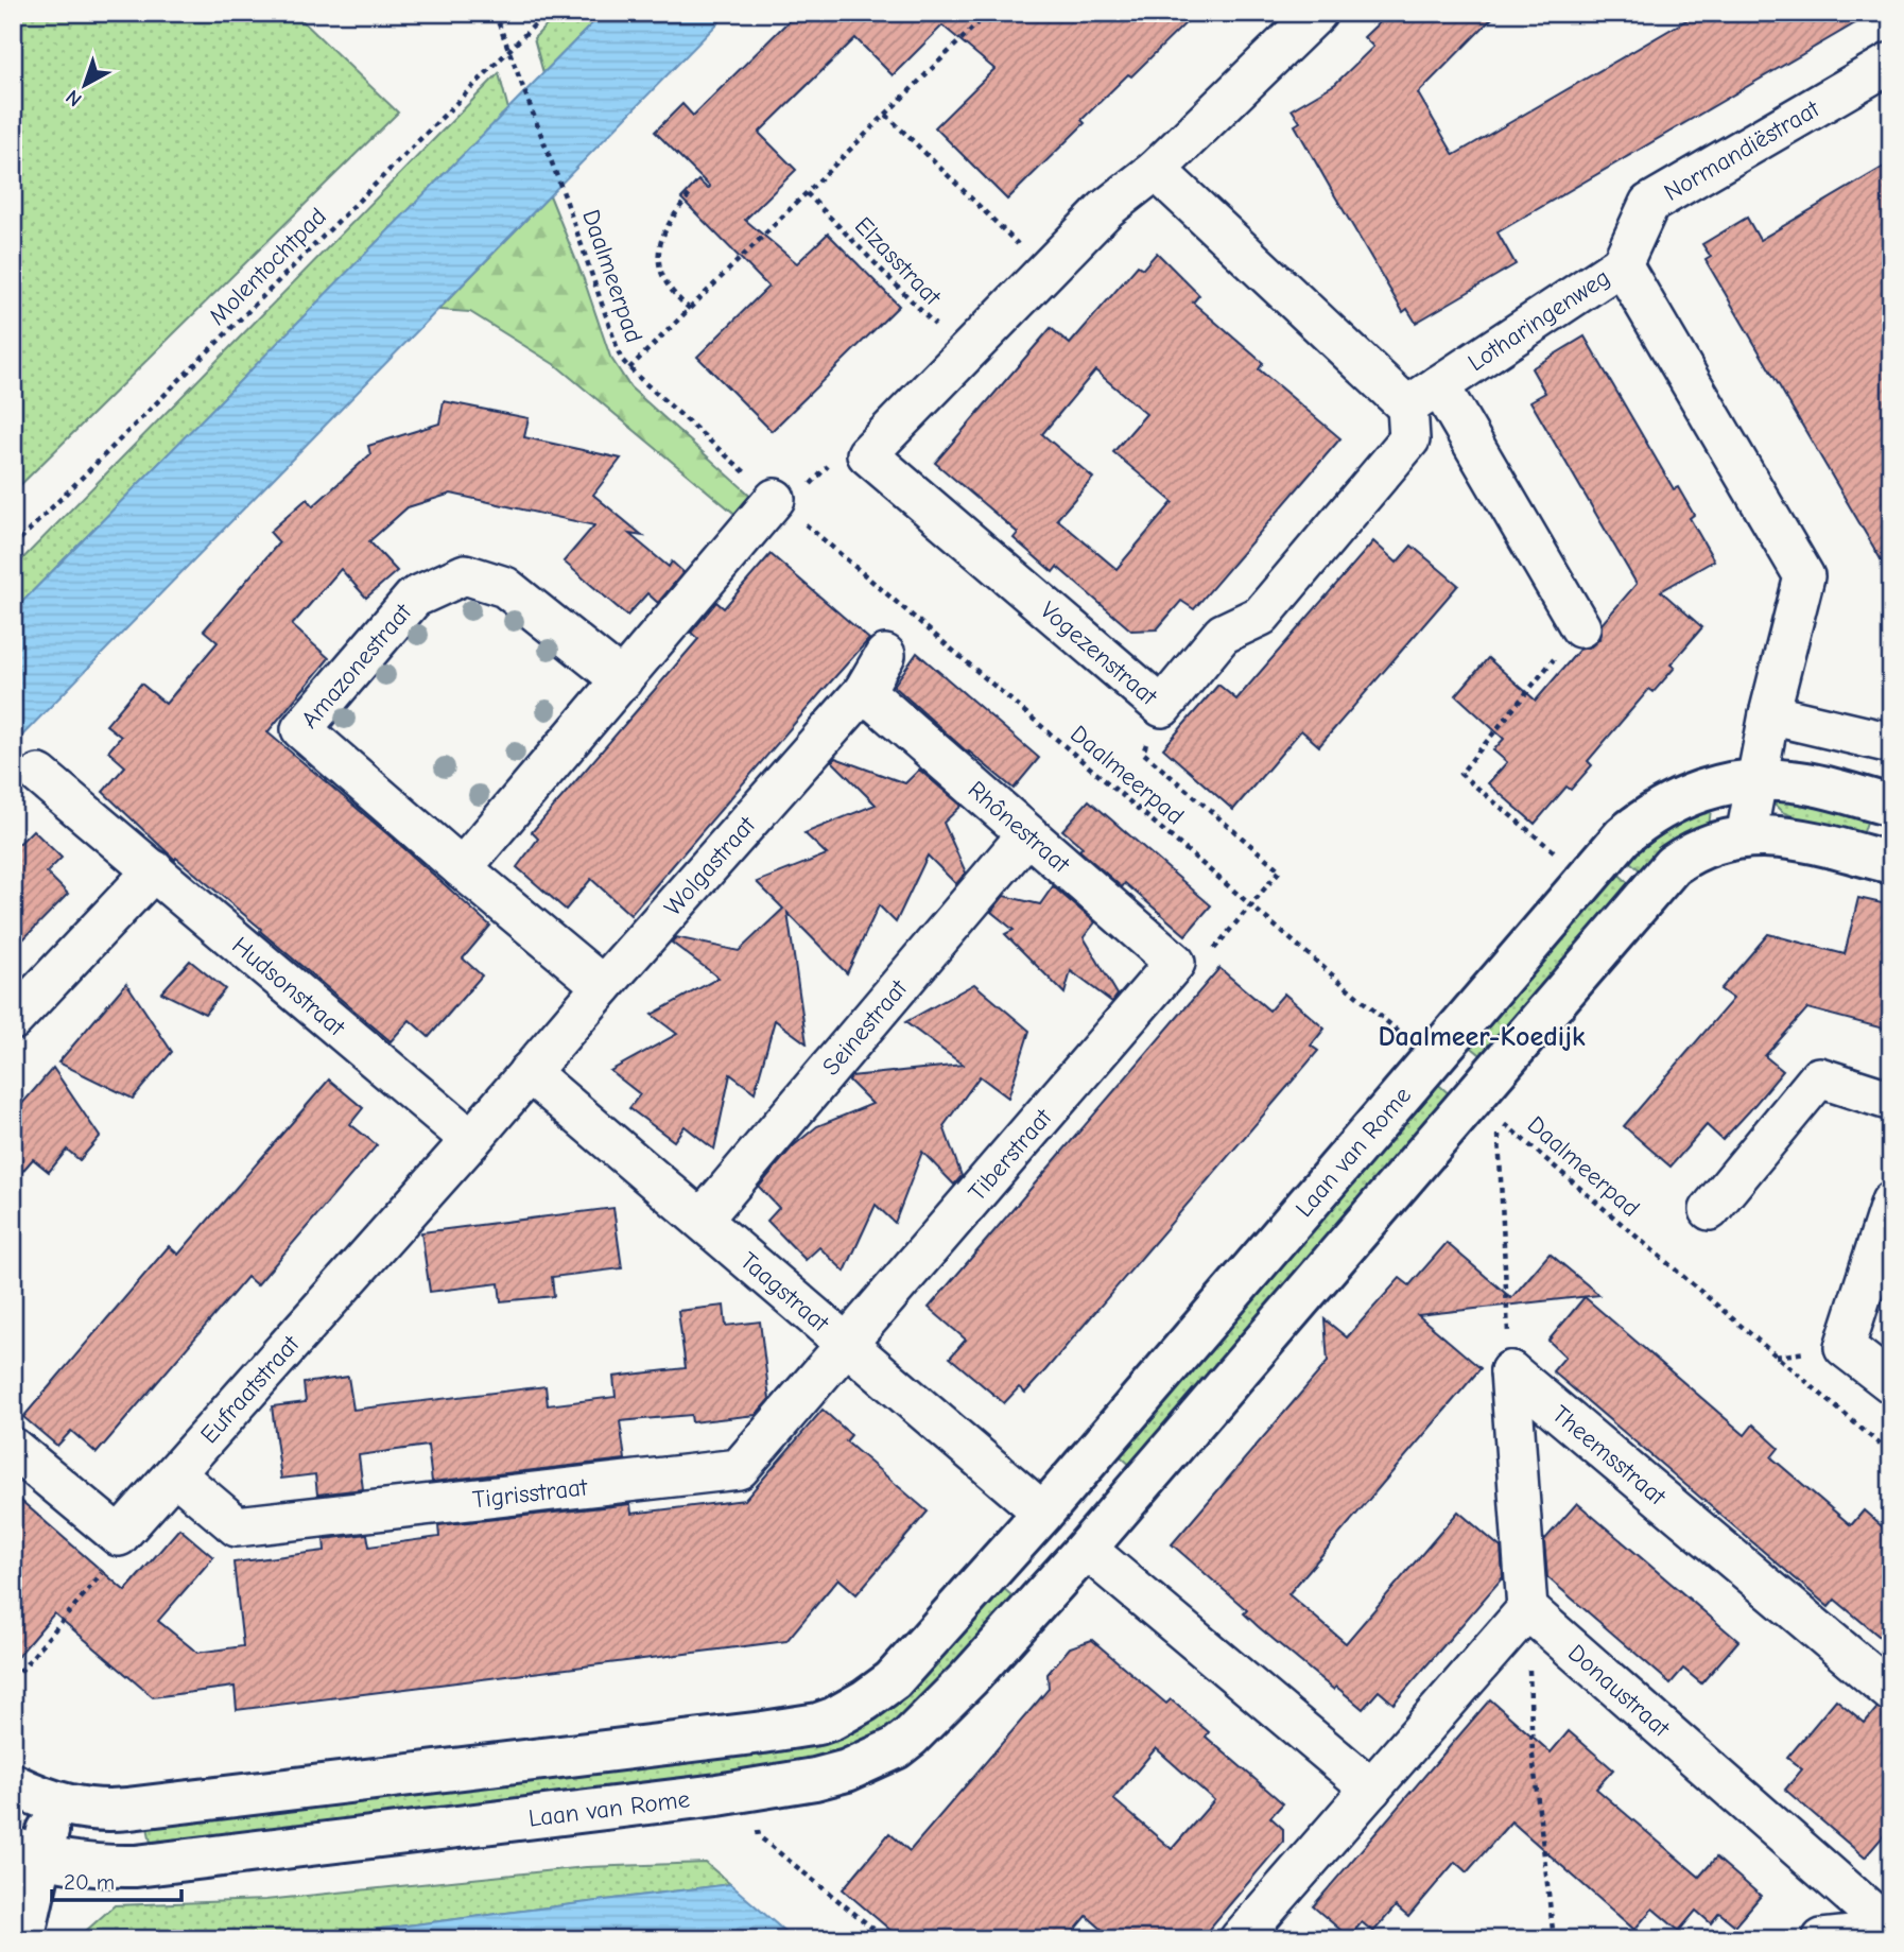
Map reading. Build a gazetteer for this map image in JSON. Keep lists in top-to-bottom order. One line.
{"streets":{"street":["Normandiëstraat","Lotharingenweg","Vogezenstraat","Amazonestraat","Rhônestraat","Wolgastraat","Hudsonstraat","Seinestraat","Laan van Rome","Tiberstraat","Taagstraat","Eufraatstraat","Theemsstraat","Tigrisstraat","Donaustraat"],"path":["Elzasstraat","Molentochtpad","Daalmeerpad"]},"crossings":[["Normandiëstraat","Lotharingenweg"],["Molentochtpad","Daalmeerpad"],["Daalmeerpad","Laan van Rome"],["Daalmeerpad","Theemsstraat"],["Lotharingenweg","Vogezenstraat"],["Lotharingenweg","Laan van Rome"],["Amazonestraat","Wolgastraat"],["Rhônestraat","Wolgastraat"],["Rhônestraat","Seinestraat"],["Rhônestraat","Tiberstraat"],["Wolgastraat","Taagstraat"],["Hudsonstraat","Eufraatstraat"],["Seinestraat","Taagstraat"],["Laan van Rome","Taagstraat"],["Tiberstraat","Taagstraat"],["Tiberstraat","Tigrisstraat"],["Taagstraat","Tigrisstraat"],["Eufraatstraat","Tigrisstraat"],["Theemsstraat","Donaustraat"]],"districts":["Daalmeer-Koedijk"],"scale_bar":"20 m","north":"bottom left"}
